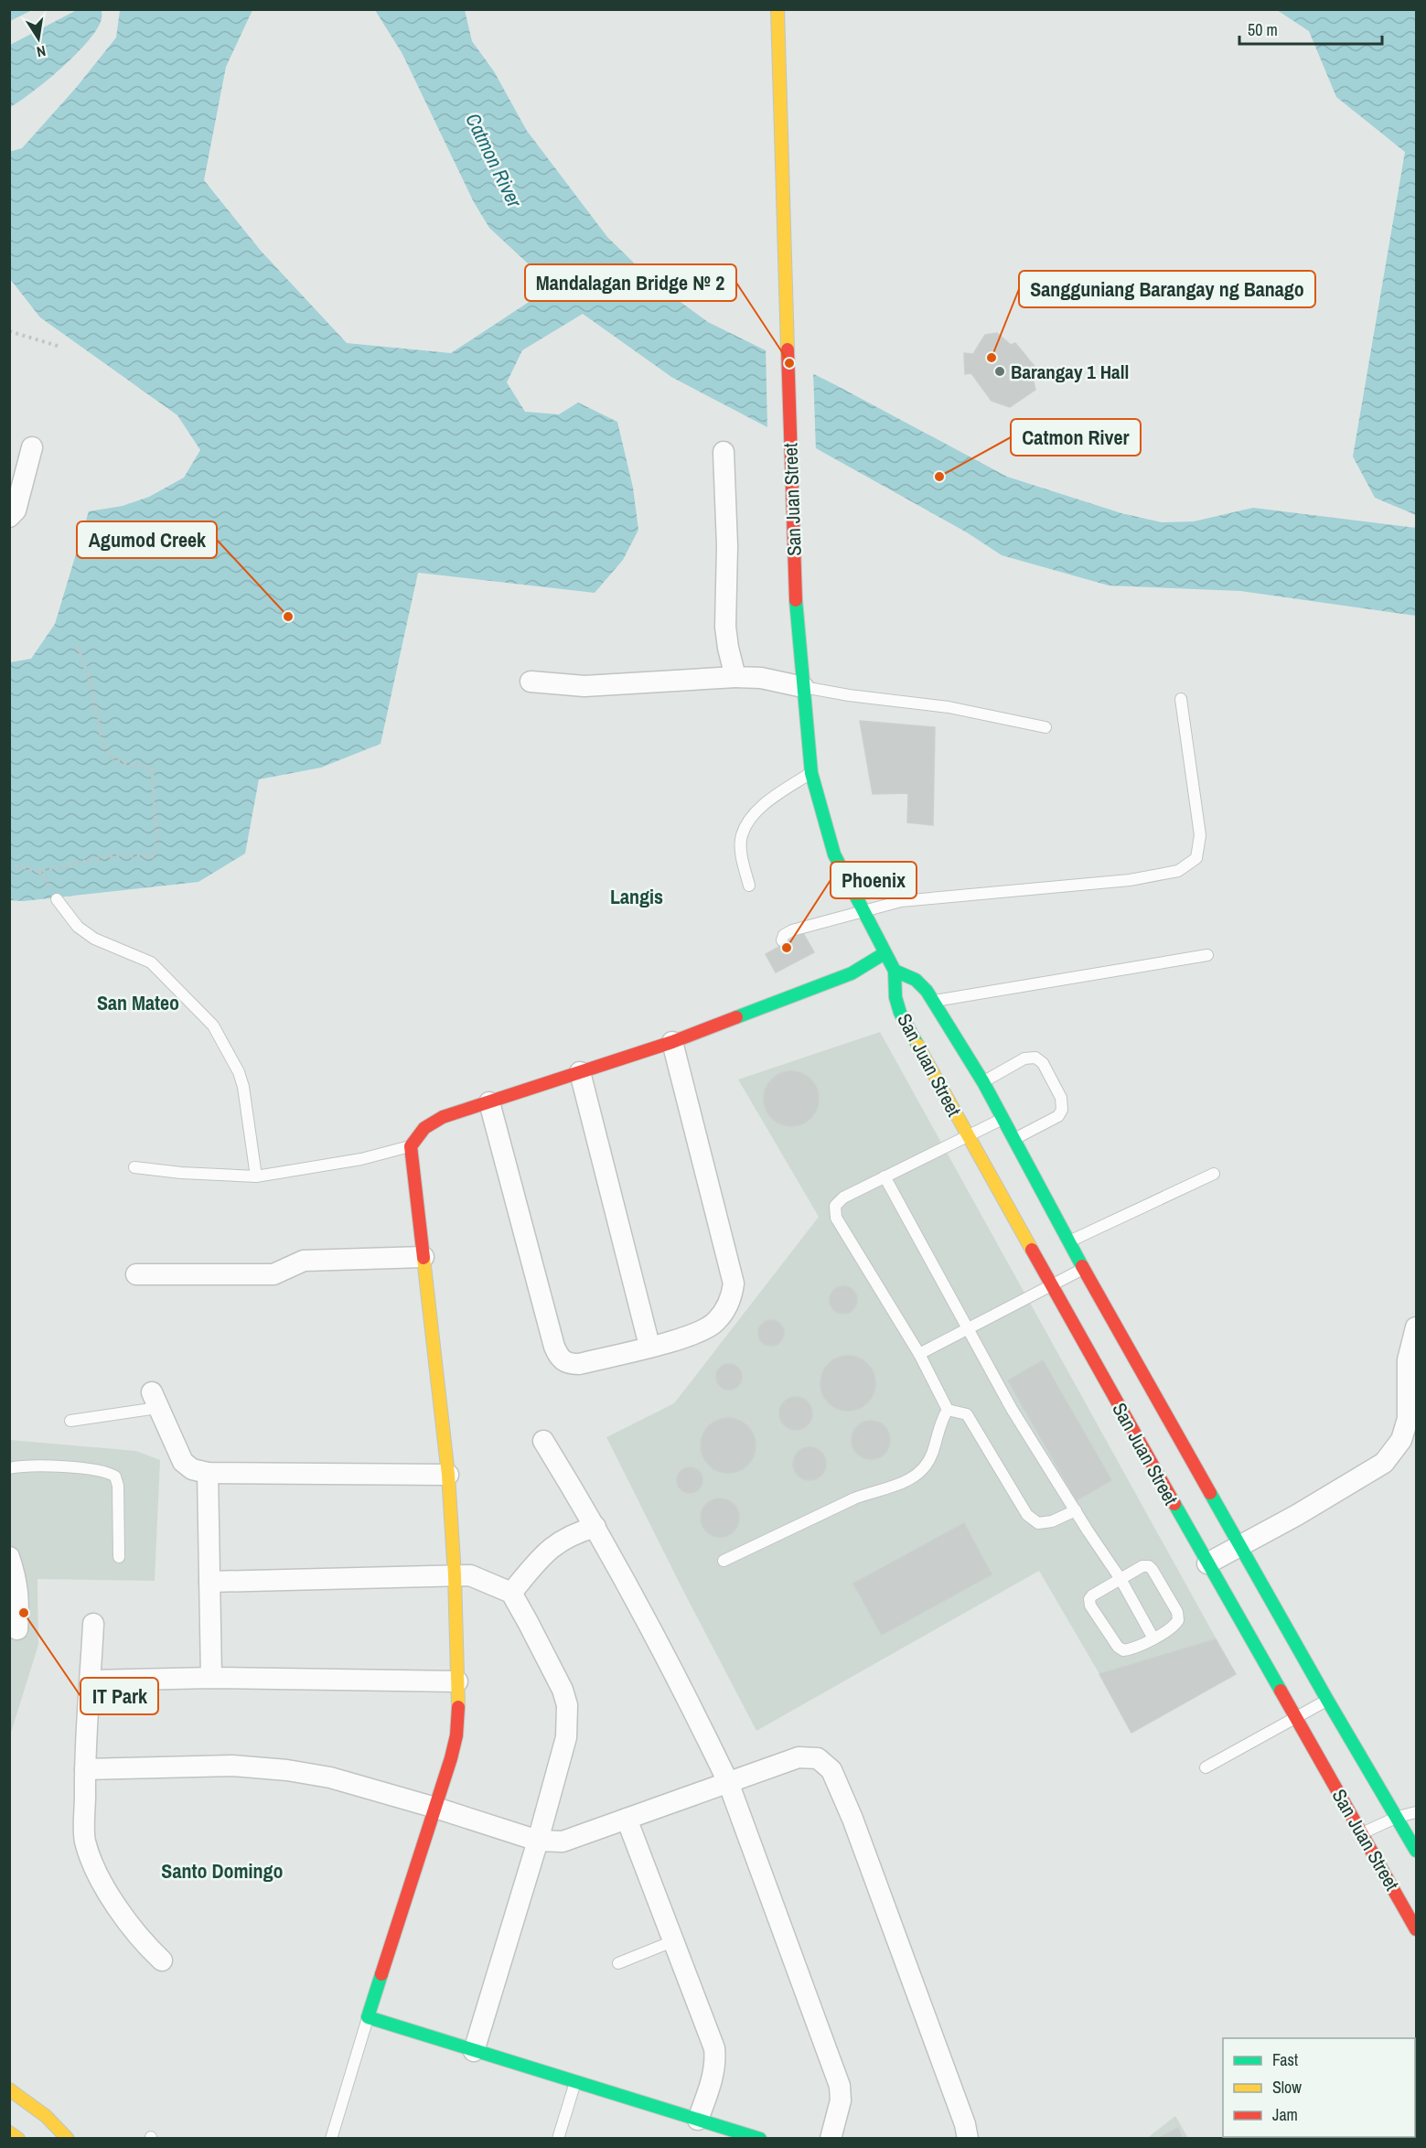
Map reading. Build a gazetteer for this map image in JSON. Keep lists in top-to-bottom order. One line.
{"streets":{"main road":["San Juan Street"]},"districts":["Langis","San Mateo","Santo Domingo"],"water":["Catmon River"],"places":["Sangguniang Barangay ng Banago","Mandalagan Bridge № 2","Barangay 1 Hall","Catmon River","Agumod Creek","Phoenix","IT Park"],"legend":["Fast","Slow","Jam"],"scale_bar":"50 m","north":"bottom"}
